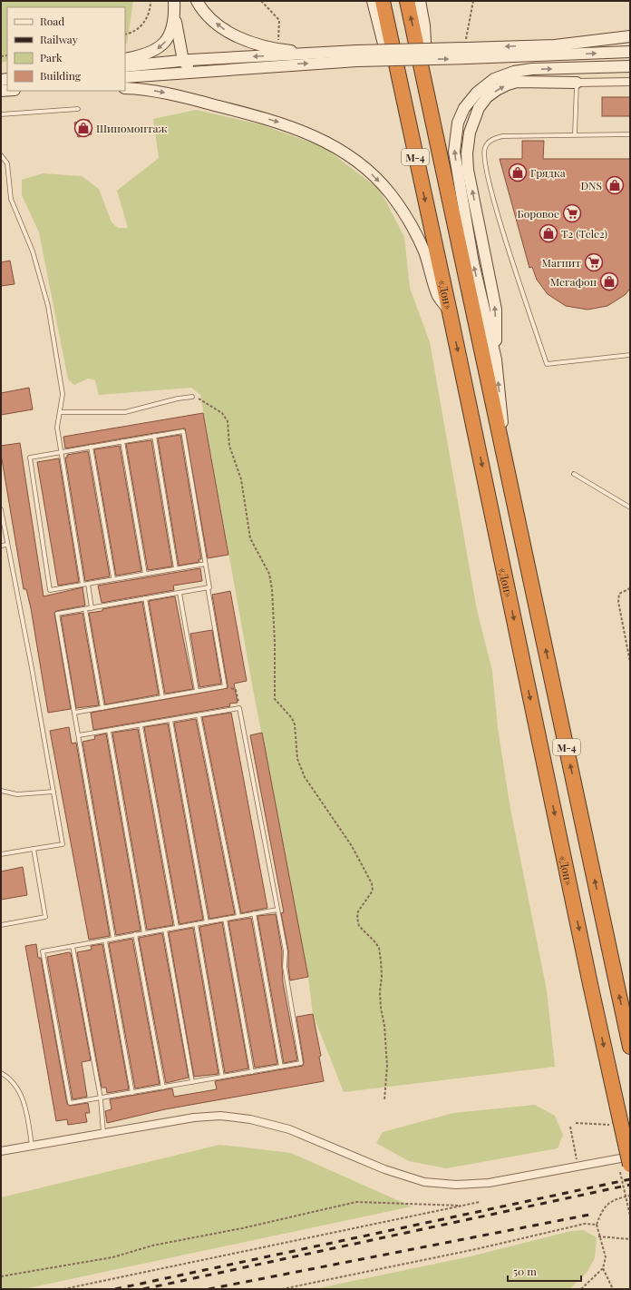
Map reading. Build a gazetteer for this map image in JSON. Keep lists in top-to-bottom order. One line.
{"streets":{"highway":["М-4","«Дон»"]},"places":{"shop":["Шиномонтаж","Грядка","DNS","T2 (Tele2)","Мегафон"],"supermarket":["Боровое","Магнит"]},"legend":["Road","Railway","Park","Building"],"scale_bar":"50 m"}
